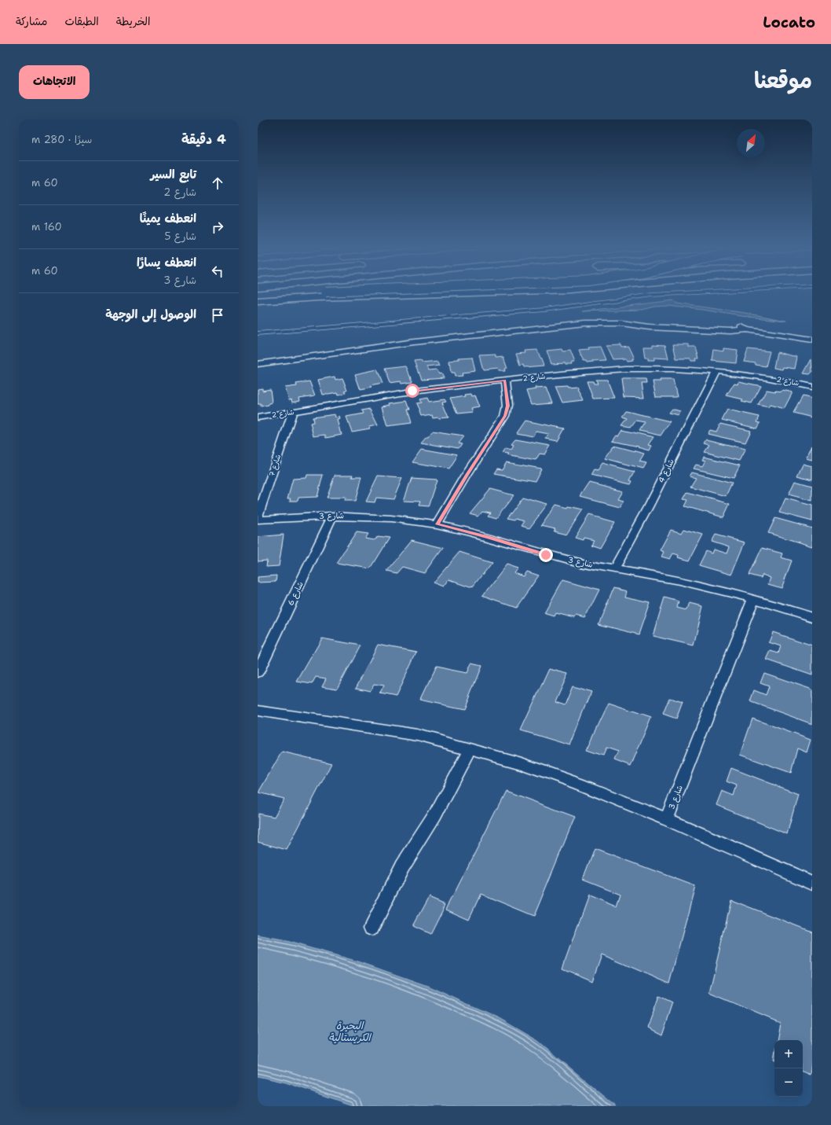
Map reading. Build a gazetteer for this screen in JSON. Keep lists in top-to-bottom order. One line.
{"streets":{"street":["شارع 2","شارع 7","شارع 4","شارع 3","شارع 6"]},"crossings":[["شارع 2","شارع 7"],["شارع 2","شارع 4"],["شارع 7","شارع 3"],["شارع 4","شارع 3"],["شارع 3","شارع 6"]],"water":["البحيرة الكريستالية"],"north":"top right","page":{"header":"Locato","nav":["الخريطة","الطبقات","مشاركة"],"title":"موقعنا","buttons":"الاتجاهات","heading":["4 دقيقة","سيرًا · 280 m"],"list":[["تابع السير","شارع 2","60 m"],["انعطف يمينًا","شارع 5","160 m"],["انعطف يسارًا","شارع 3","60 m"],"الوصول إلى الوجهة"],"map_buttons":["+","−"]}}
